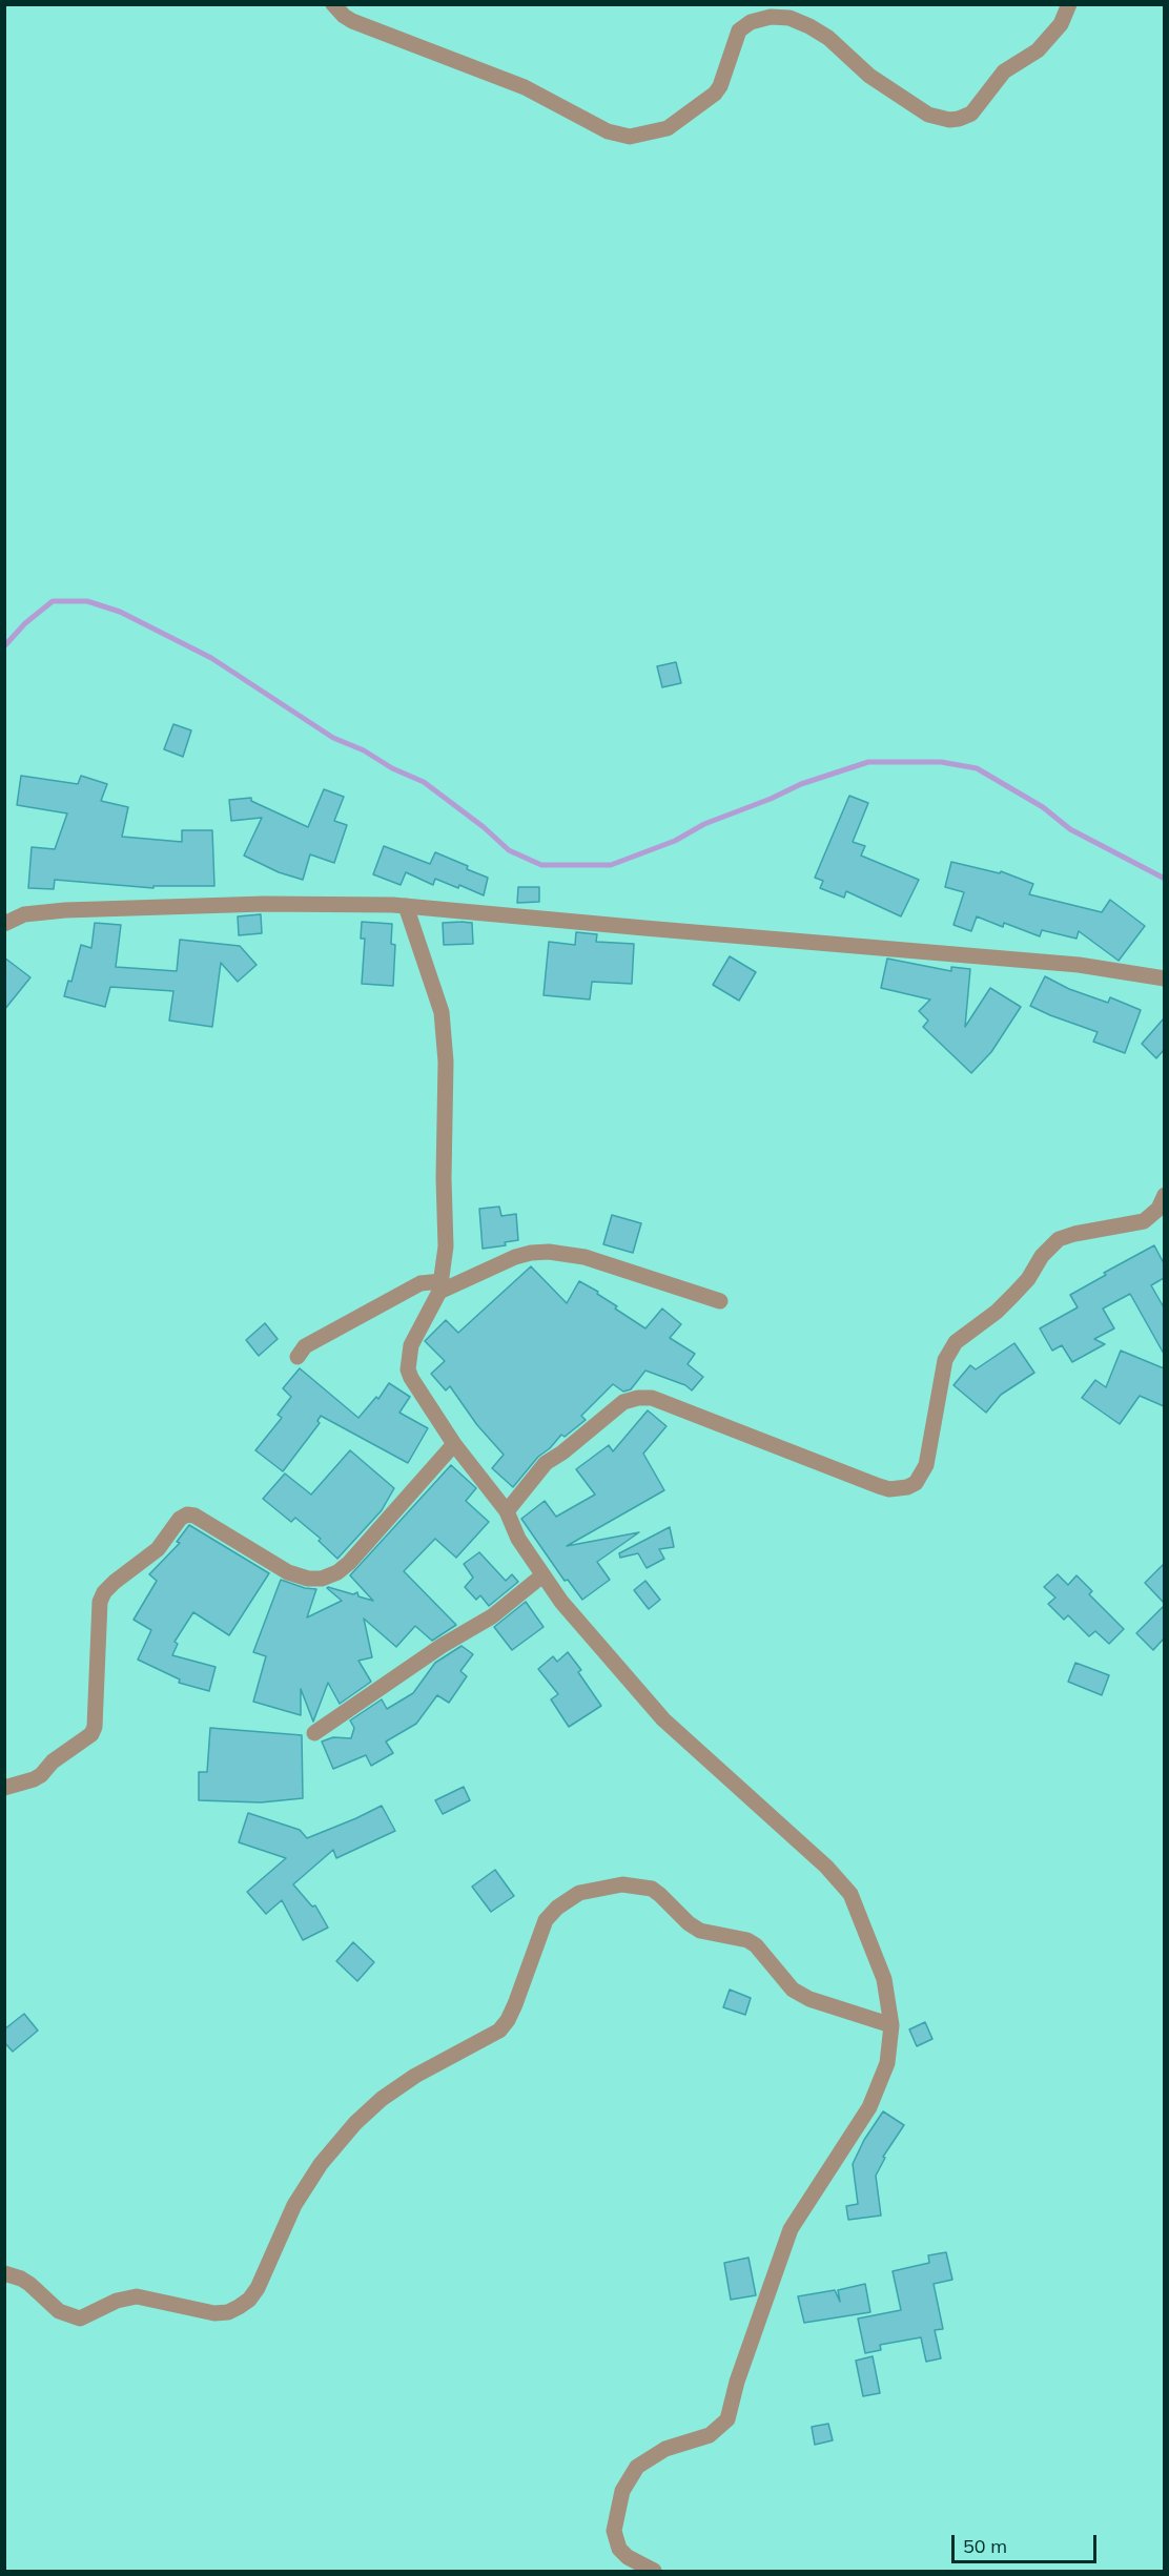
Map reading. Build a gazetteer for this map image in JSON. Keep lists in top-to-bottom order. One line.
{"scale_bar":"50 m"}
